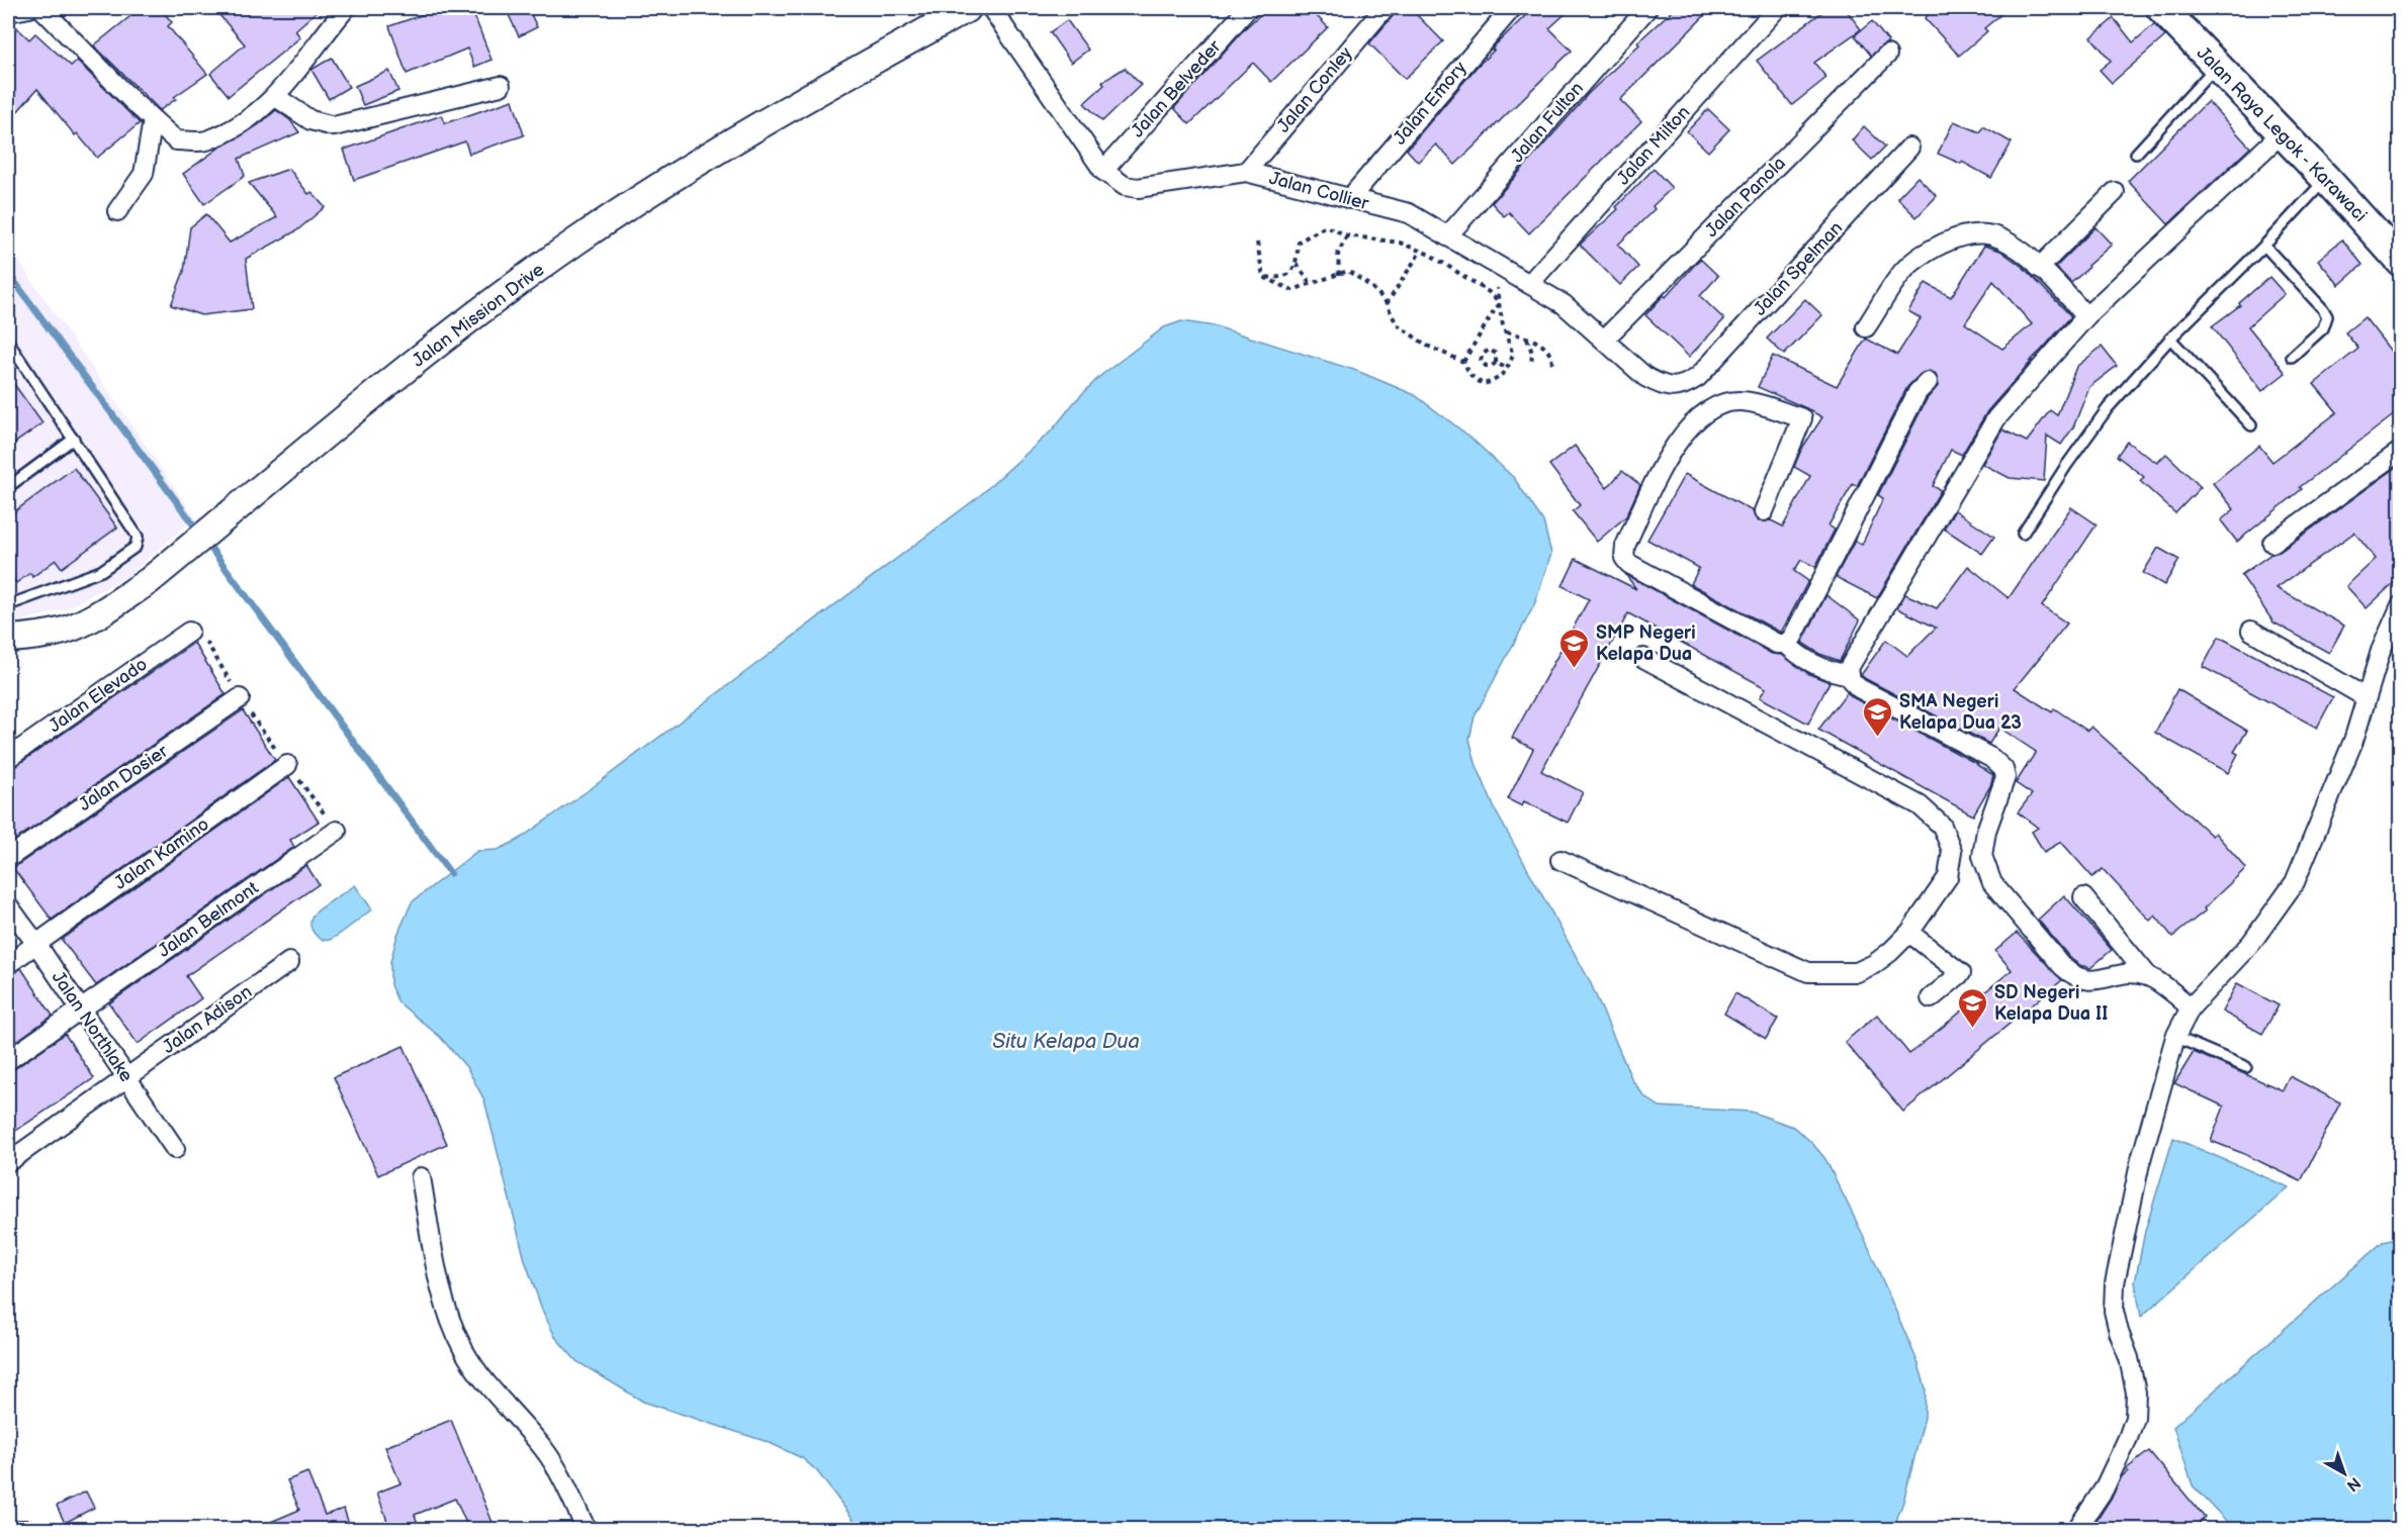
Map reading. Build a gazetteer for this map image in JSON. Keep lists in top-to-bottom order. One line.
{"streets":{"main road":["Jalan Raya Legok - Karawaci"],"street":["Jalan Belveder","Jalan Conley","Jalan Emory","Jalan Fulton","Jalan Milton","Jalan Collier","Jalan Panola","Jalan Spelman","Jalan Mission Drive","Jalan Elevado","Jalan Dosier","Jalan Kamino","Jalan Belmont","Jalan Adison","Jalan Northlake"]},"crossings":[["Jalan Belveder","Jalan Collier"],["Jalan Conley","Jalan Collier"],["Jalan Emory","Jalan Collier"],["Jalan Fulton","Jalan Collier"],["Jalan Milton","Jalan Collier"],["Jalan Collier","Jalan Panola"],["Jalan Collier","Jalan Spelman"],["Jalan Kamino","Jalan Northlake"],["Jalan Belmont","Jalan Northlake"],["Jalan Adison","Jalan Northlake"]],"water":["Situ Kelapa Dua"],"places":{"school or university":["SMP Negeri Kelapa Dua","SMA Negeri Kelapa Dua 23","SD Negeri Kelapa Dua II"]},"north":"bottom right"}
